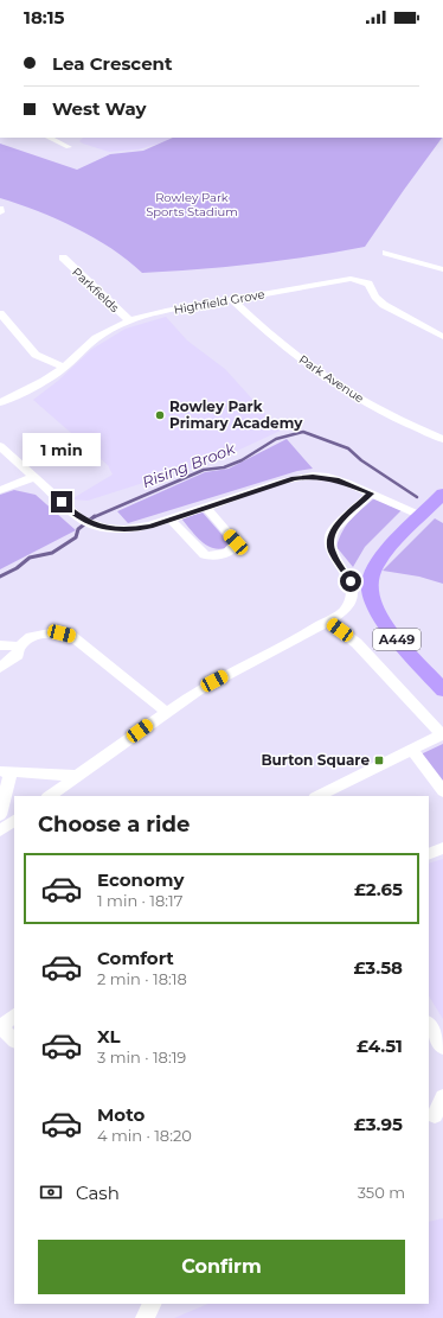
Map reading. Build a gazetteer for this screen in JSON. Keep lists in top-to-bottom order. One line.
{"streets":{"highway":["A449"],"street":["Parkfields","Highfield Grove","Park Avenue"]},"crossings":[["Parkfields","Highfield Grove"],["Highfield Grove","Park Avenue"]],"water":["Rising Brook"],"parks":["Rowley Park Sports Stadium"],"places":{"other":["Rowley Park Primary Academy"],"transit":["Burton Square"]},"page":{"status":"18:15","banner":["Lea Crescent","West Way"],"bubble":"1 min","heading":"Choose a ride","list":[{"name":"Economy","note":"1 min · 18:17","value":"£2.65"},{"name":"Comfort","note":"2 min · 18:18","value":"£3.58"},{"name":"XL","note":"3 min · 18:19","value":"£4.51"},{"name":"Moto","note":"4 min · 18:20","value":"£3.95"}],"pay":["Cash","350 m"],"buttons":"Confirm"}}
